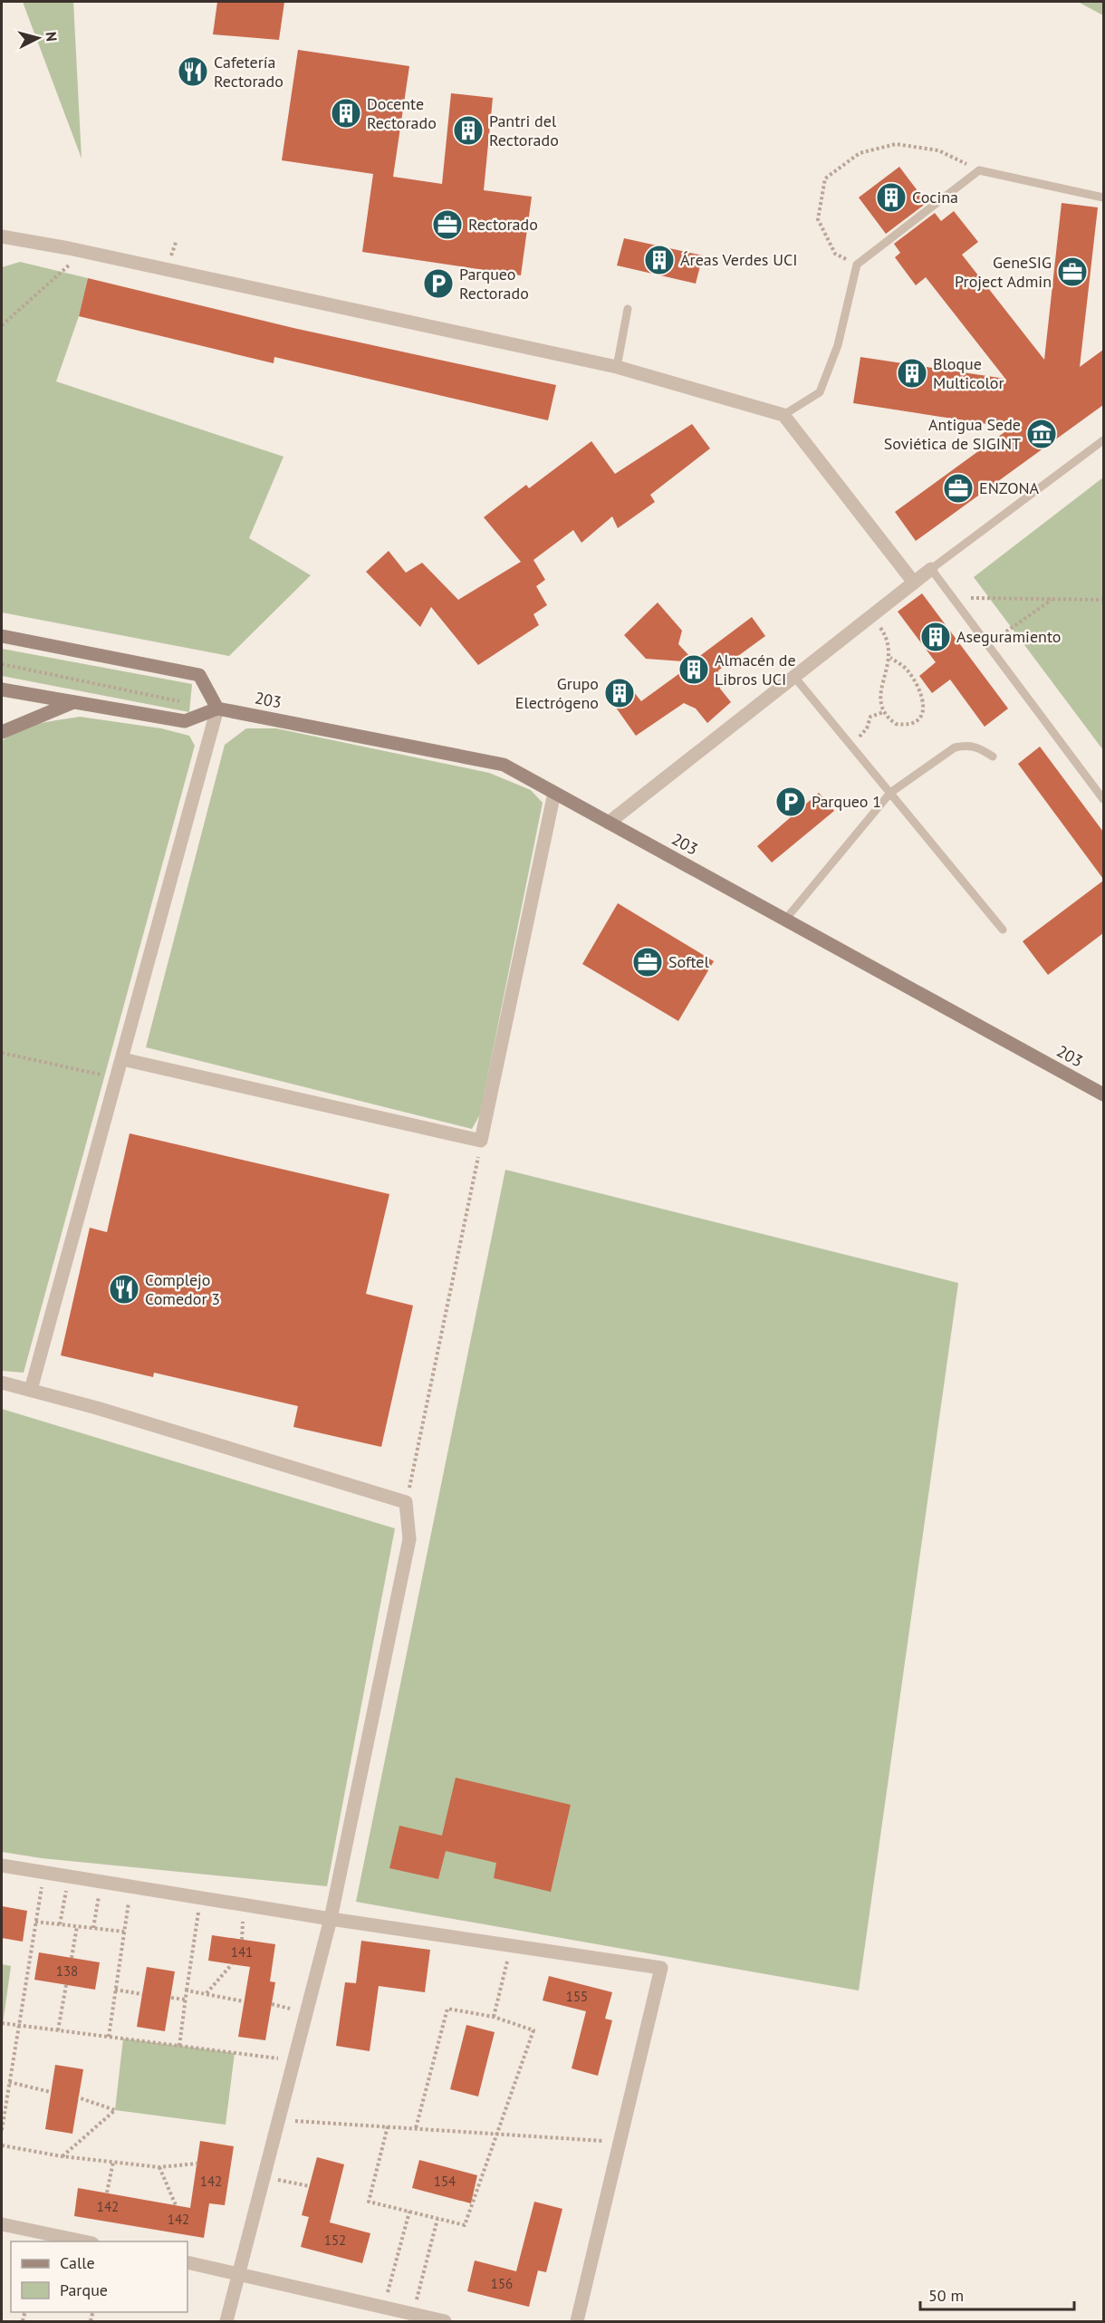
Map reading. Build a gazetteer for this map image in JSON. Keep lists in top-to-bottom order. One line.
{"streets":{"street":["203"]},"places":{"restaurant":["Cafetería Rectorado","Complejo Comedor 3"],"building":["Docente Rectorado","Pantri del Rectorado","Cocina","Áreas Verdes UCI","Bloque Multicolor","Aseguramiento","Almacén de Libros UCI","Grupo Electrógeno"],"office":["Rectorado","GeneSIG Project Admin","ENZONA","Softel"],"parking":["Parqueo Rectorado","Parqueo 1"],"museum":["Antigua Sede Soviética de SIGINT"]},"house_numbers":["141","138","155","142","154","142","142","152","156"],"legend":["Calle","Parque"],"scale_bar":"50 m","north":"right"}
